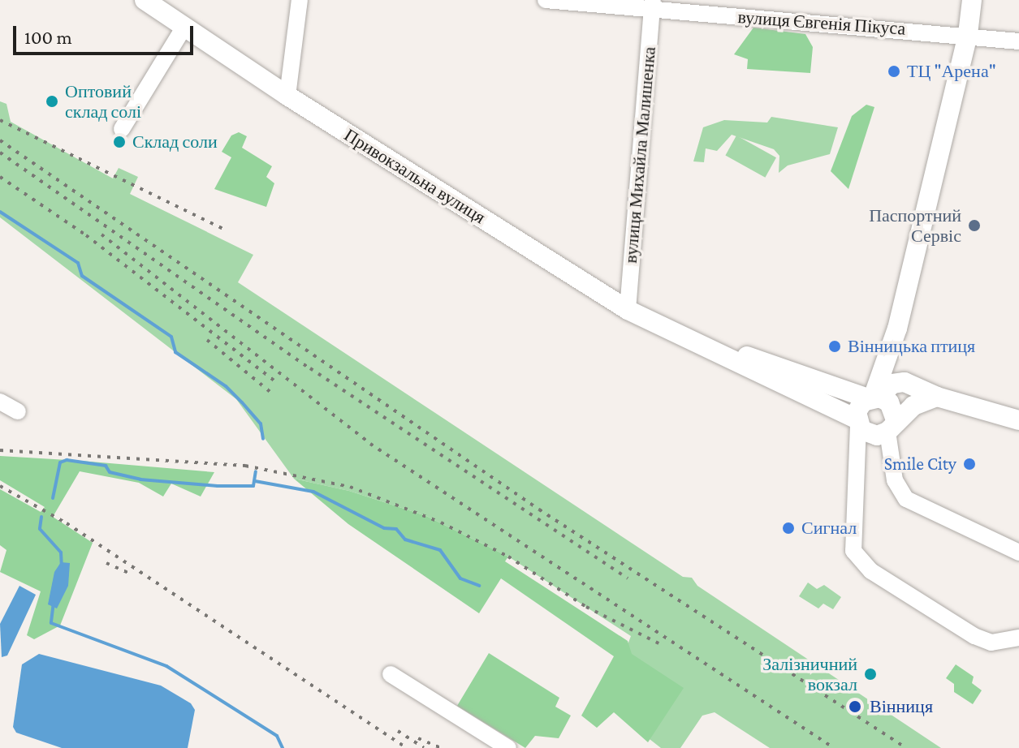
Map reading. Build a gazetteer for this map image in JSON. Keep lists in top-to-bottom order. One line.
{"streets":{"main road":["Привокзальна вулиця"],"street":["вулиця Євгенія Пікуса","вулиця Михайла Малишенка"]},"crossings":[["вулиця Євгенія Пікуса","вулиця Михайла Малишенка"],["вулиця Михайла Малишенка","Привокзальна вулиця"]],"places":["ТЦ \"Арена\"","Оптовий склад солі","Склад соли","Паспортний Сервіс","Вінницька птиця","Smile City","Сигнал","Залізничний вокзал","Вінниця"],"scale_bar":"100 m"}
